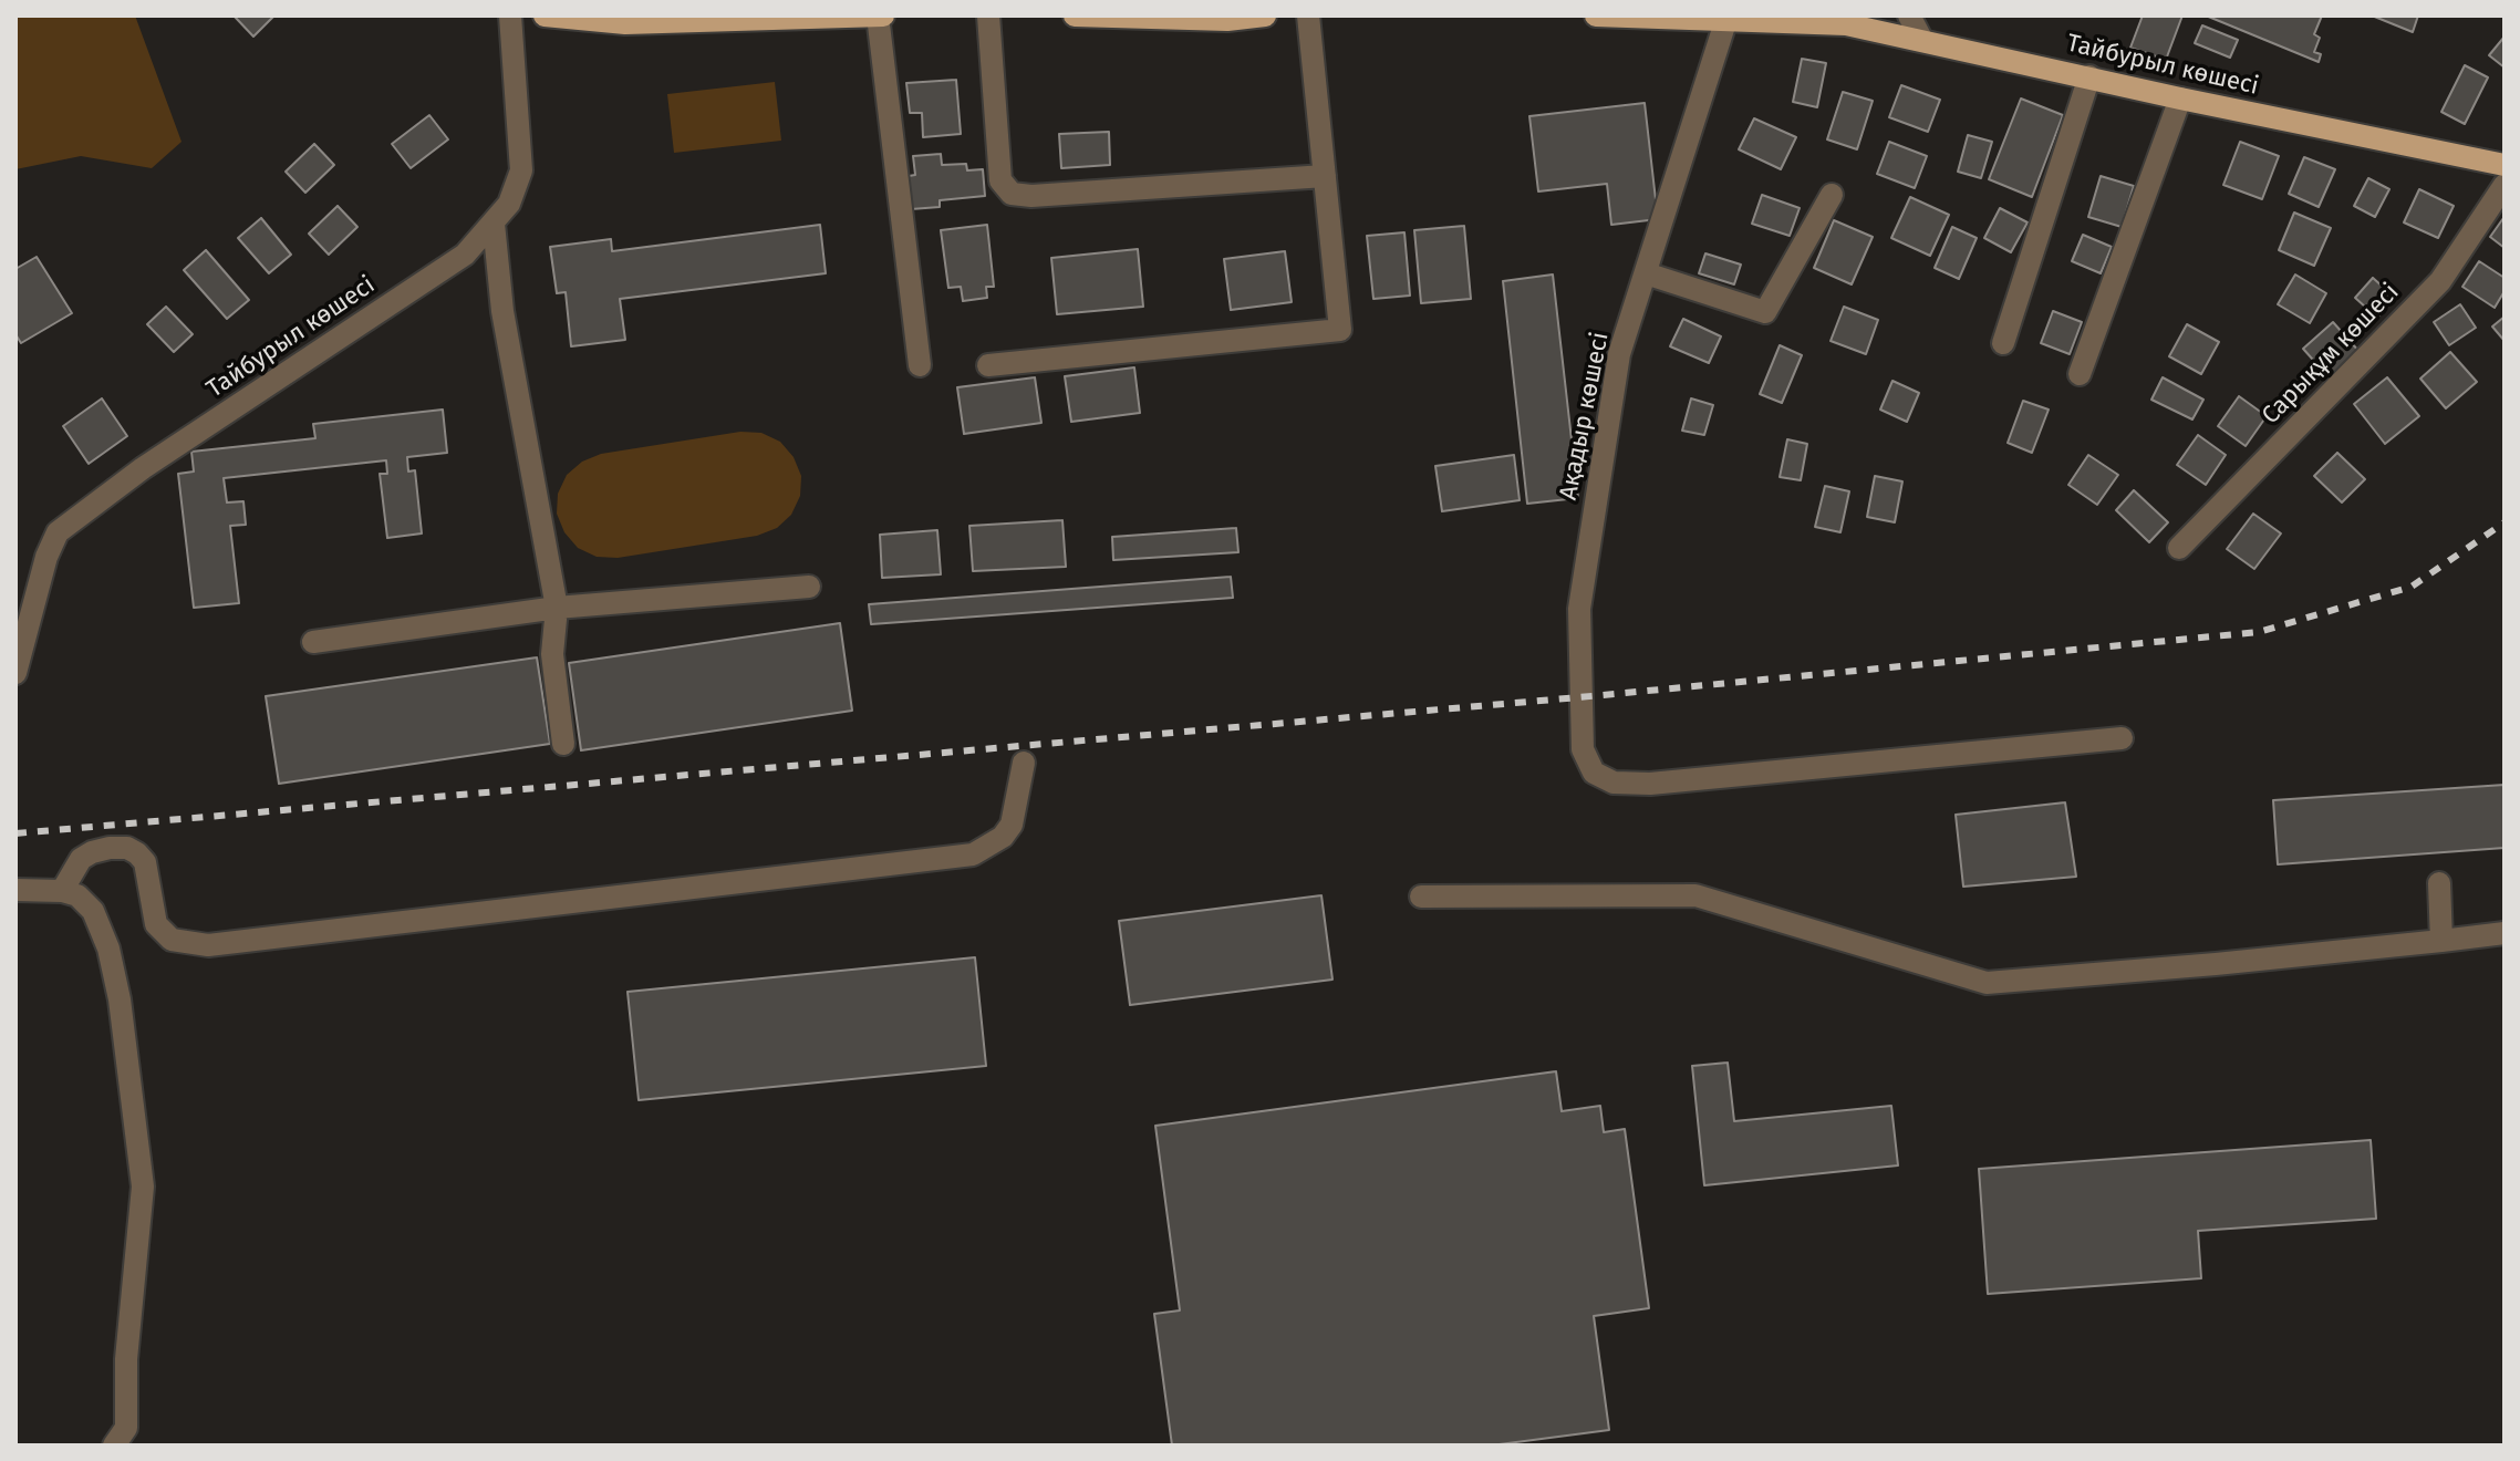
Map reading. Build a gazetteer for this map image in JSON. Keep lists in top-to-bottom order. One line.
{"streets":{"main road":["Тайбурыл көшесі"],"street":["Сарықұм көшесі","Ақадыр көшесі"]},"crossings":[["Тайбурыл көшесі","Ақадыр көшесі"]]}
